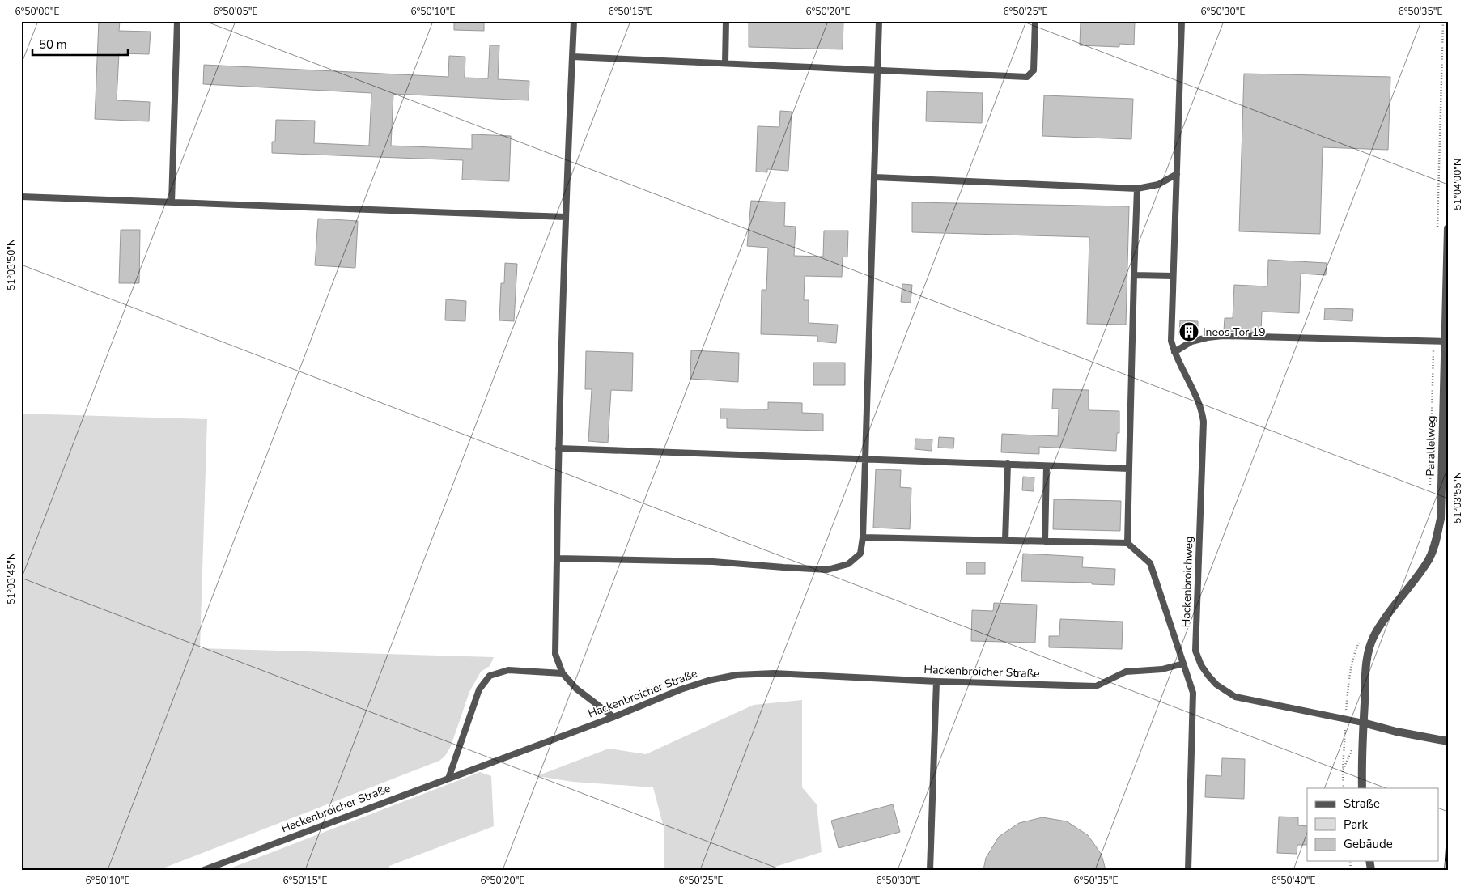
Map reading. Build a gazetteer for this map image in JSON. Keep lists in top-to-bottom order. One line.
{"streets":{"street":["Parallelweg"],"lane":["Hackenbroichweg","Hackenbroicher Straße"]},"crossings":[["Parallelweg","Hackenbroichweg"]],"places":{"building":["Ineos Tor 19"]},"legend":["Straße","Park","Gebäude"],"scale_bar":"50 m","coordinates":["6°50'00\"E","6°50'05\"E","6°50'10\"E","6°50'15\"E","6°50'20\"E","6°50'25\"E","6°50'30\"E","6°50'35\"E","51°04'00\"N","51°03'50\"N","51°03'55\"N","51°03'45\"N","6°50'40\"E"]}
